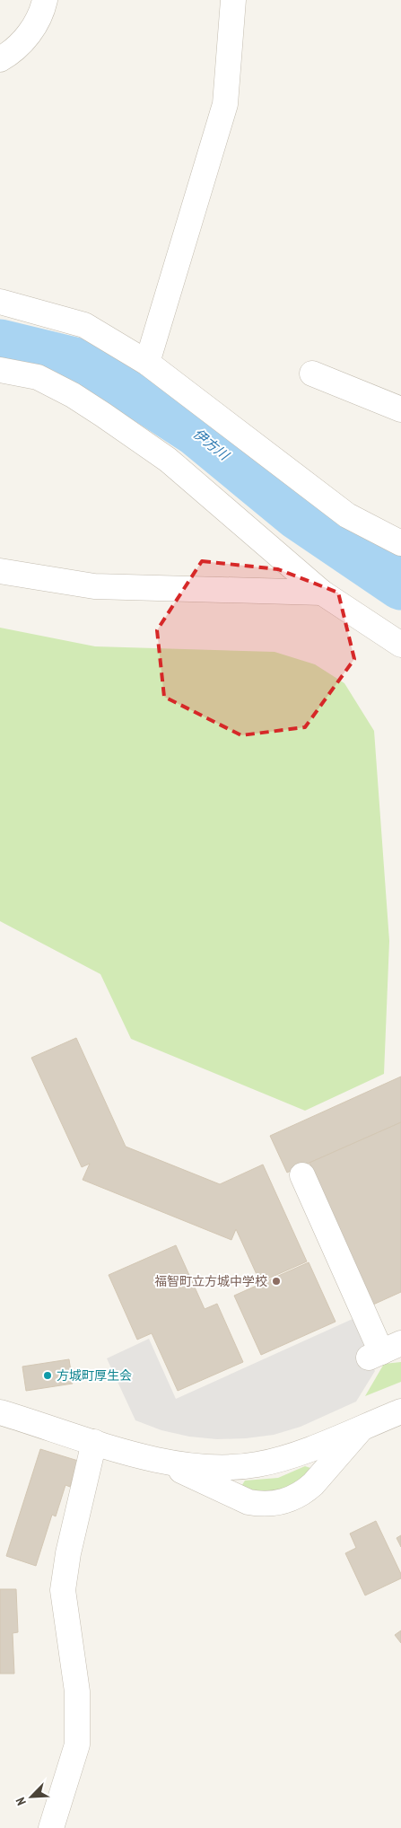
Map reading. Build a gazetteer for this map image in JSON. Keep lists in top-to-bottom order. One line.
{"water":["伊方川"],"places":["福智町立方城中学校","方城町厚生会"],"north":"bottom left"}
